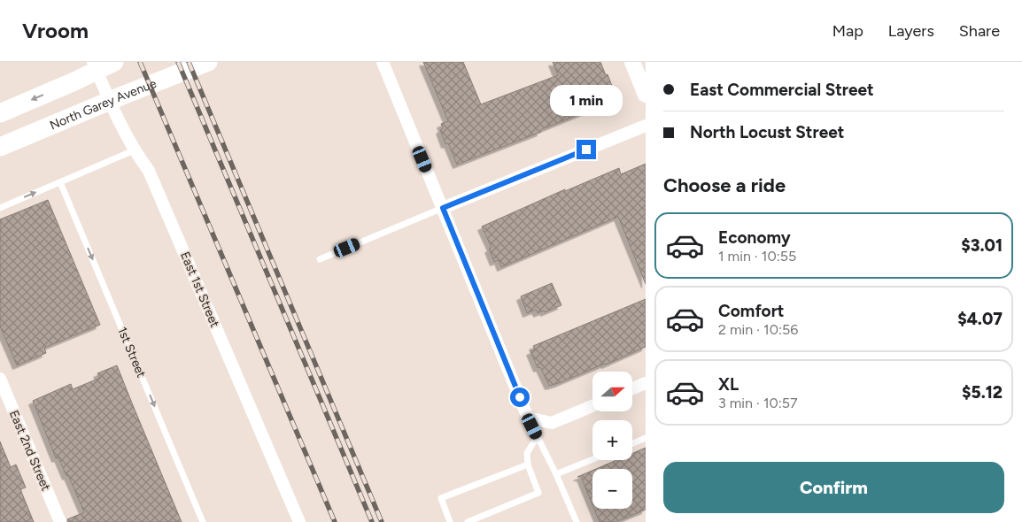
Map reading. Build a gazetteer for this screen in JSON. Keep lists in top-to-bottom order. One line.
{"streets":{"main road":["North Garey Avenue"],"street":["East 1st Street","East 2nd Street"],"lane":["1st Street"]},"one_way":["1st Street"],"north":"right","page":{"header":"Vroom","nav":["Map","Layers","Share"],"banner":["East Commercial Street","North Locust Street"],"bubble":"1 min","heading":"Choose a ride","list":[{"name":"Economy","note":"1 min · 10:55","value":"$3.01"},{"name":"Comfort","note":"2 min · 10:56","value":"$4.07"},{"name":"XL","note":"3 min · 10:57","value":"$5.12"}],"map_buttons":["+","−"],"buttons":"Confirm"}}
